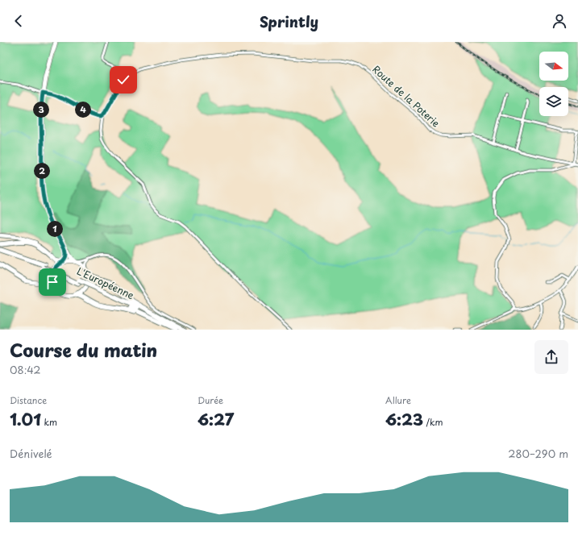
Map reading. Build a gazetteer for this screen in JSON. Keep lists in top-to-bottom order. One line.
{"streets":{"highway":["L'Européenne"],"street":["Route de la Poterie"]},"north":"right","page":{"header":"Sprintly","pins":["3","4","2","1"],"heading":["Course du matin","08:42"],"stats":[["Distance","1.01 km"],["Durée","6:27"],["Allure","6:23 /km"]],"chart":["Dénivelé","280–290 m"]}}
